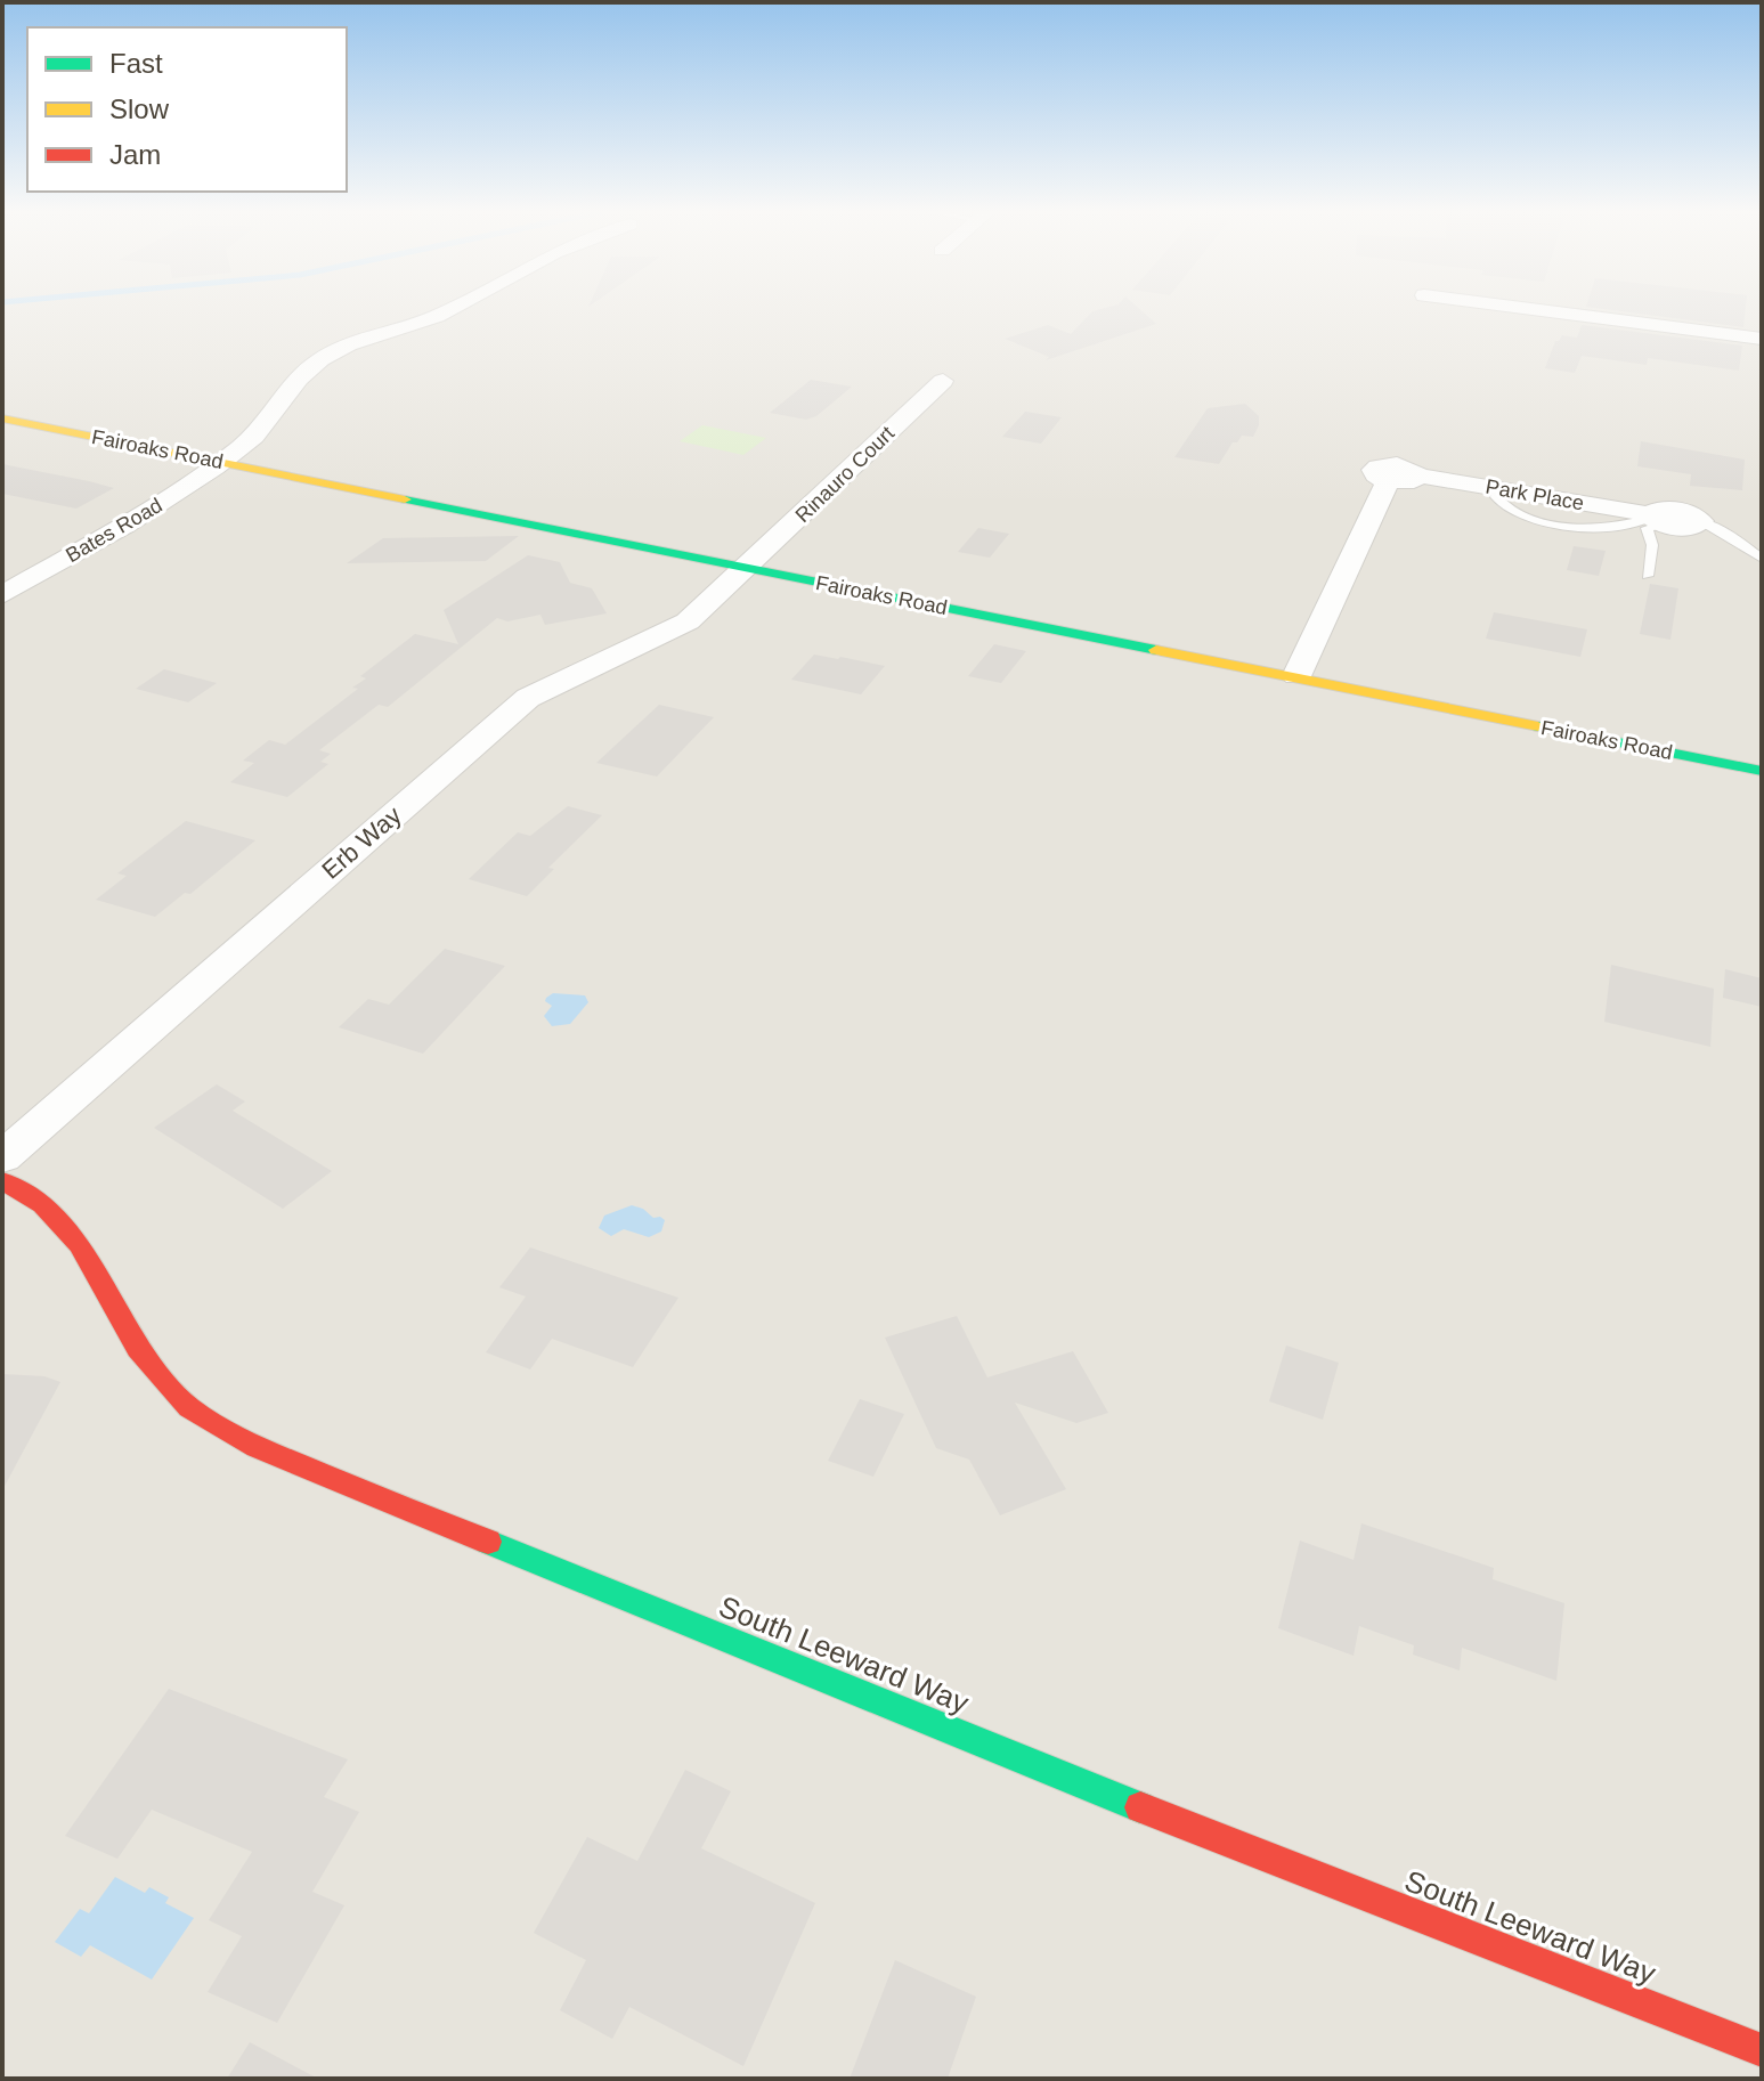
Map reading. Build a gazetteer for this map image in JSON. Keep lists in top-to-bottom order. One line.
{"streets":{"street":["Fairoaks Road","Rinauro Court","Park Place","Bates Road","Erb Way","South Leeward Way"]},"crossings":[["Fairoaks Road","Rinauro Court"],["Fairoaks Road","Park Place"],["Fairoaks Road","Bates Road"],["Fairoaks Road","Erb Way"],["Rinauro Court","Erb Way"]],"legend":["Fast","Slow","Jam"]}
